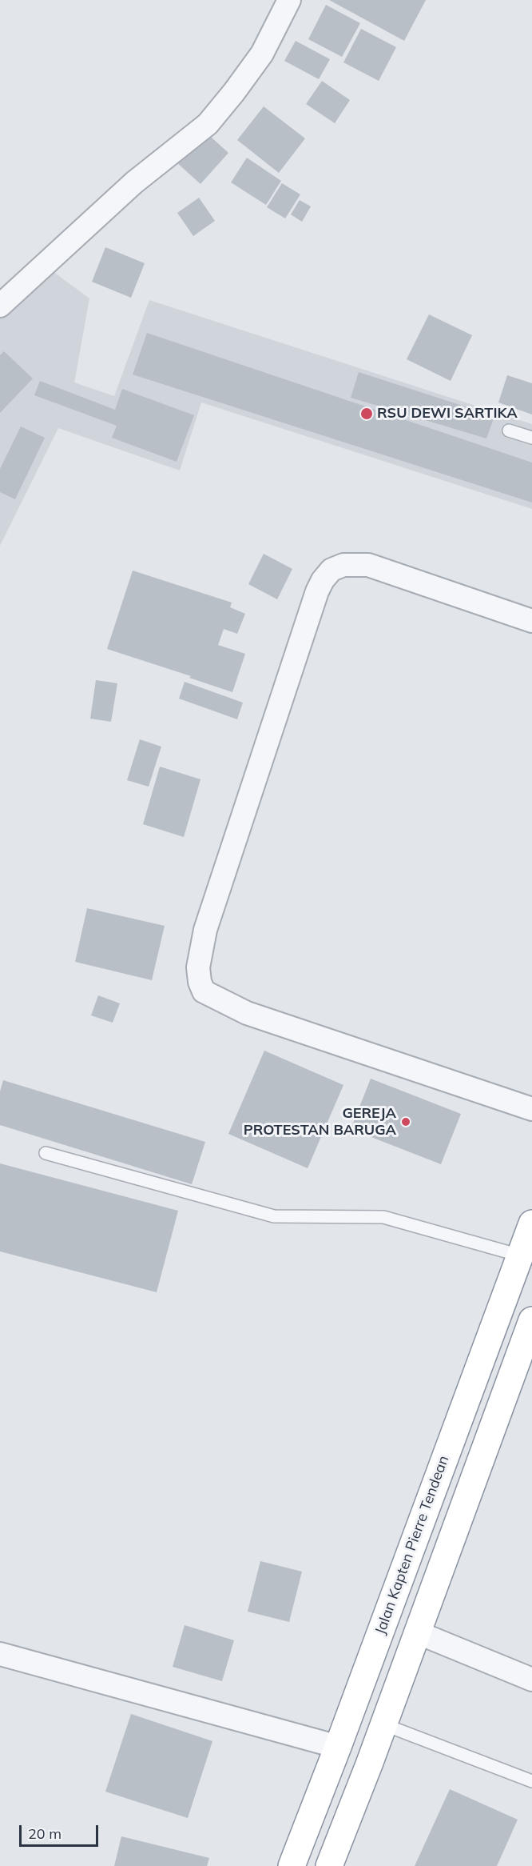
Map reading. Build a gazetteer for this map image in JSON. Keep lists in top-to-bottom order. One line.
{"streets":{"highway":["Jalan Kapten Pierre Tendean"]},"places":["RSU DEWI SARTIKA","GEREJA PROTESTAN BARUGA"],"scale_bar":"20 m"}
